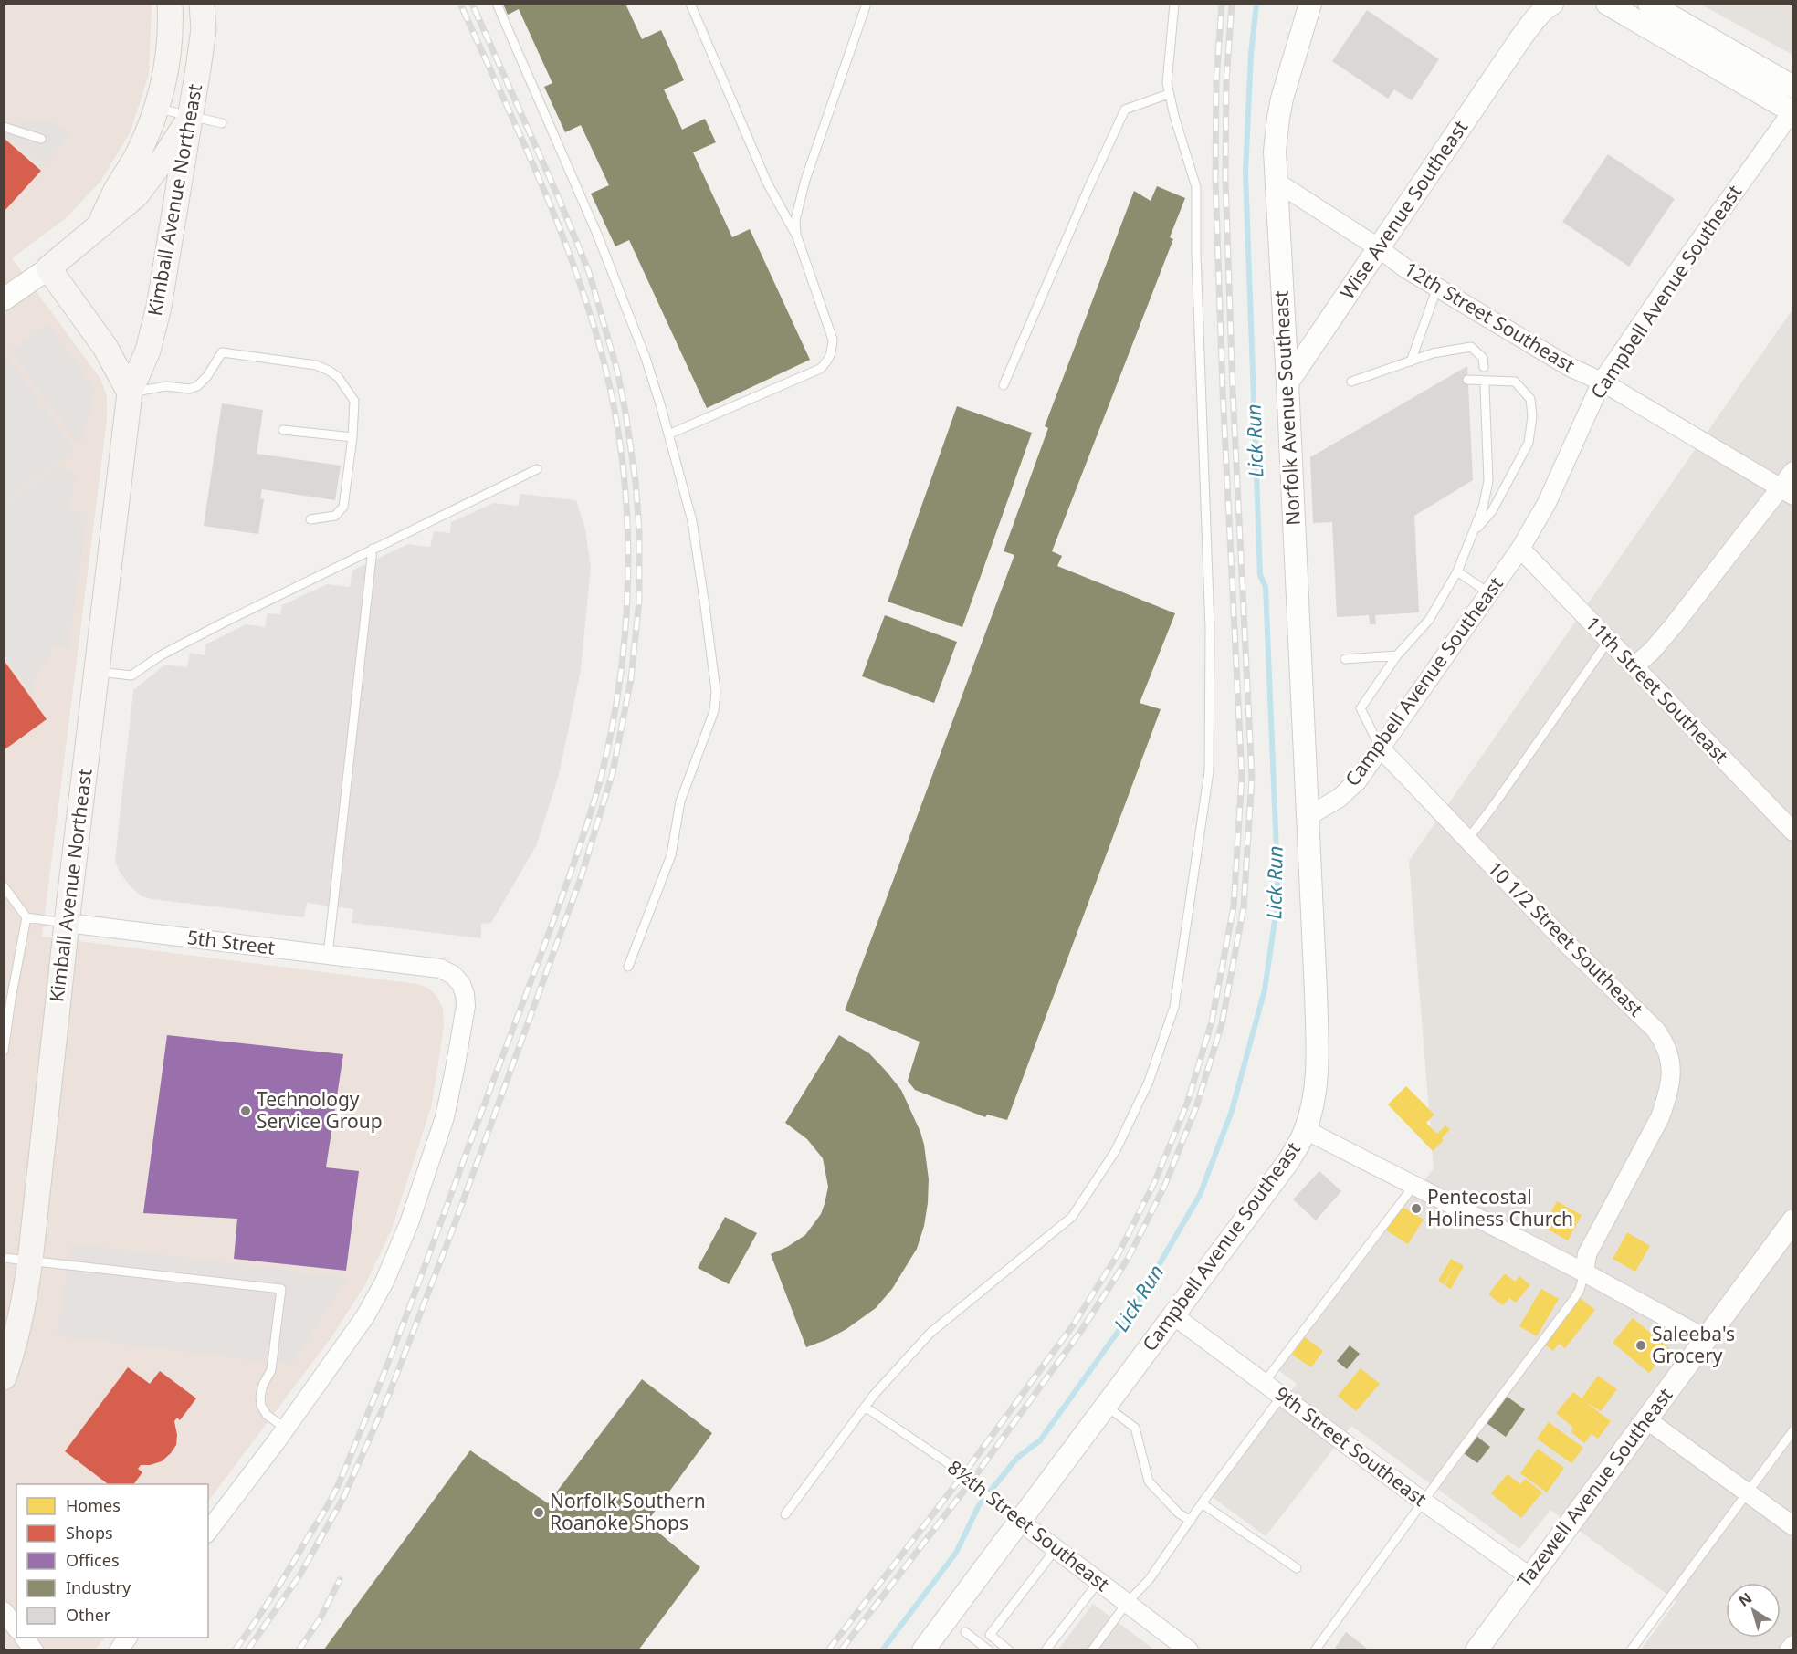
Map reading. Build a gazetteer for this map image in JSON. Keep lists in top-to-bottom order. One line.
{"streets":{"main road":["Kimball Avenue Northeast"],"street":["Wise Avenue Southeast","Campbell Avenue Southeast","12th Street Southeast","Norfolk Avenue Southeast","11th Street Southeast","10 1/2 Street Southeast","5th Street","9th Street Southeast","Tazewell Avenue Southeast","8½th Street Southeast"]},"crossings":[["Kimball Avenue Northeast","5th Street"],["Wise Avenue Southeast","12th Street Southeast"],["Wise Avenue Southeast","Norfolk Avenue Southeast"],["Campbell Avenue Southeast","12th Street Southeast"],["Campbell Avenue Southeast","Norfolk Avenue Southeast"],["Campbell Avenue Southeast","11th Street Southeast"],["Campbell Avenue Southeast","10 1/2 Street Southeast"],["Campbell Avenue Southeast","9th Street Southeast"],["Campbell Avenue Southeast","8½th Street Southeast"],["12th Street Southeast","Norfolk Avenue Southeast"],["9th Street Southeast","Tazewell Avenue Southeast"]],"water":["Lick Run"],"places":["Technology Service Group","Pentecostal Holiness Church","Saleeba's Grocery","Norfolk Southern Roanoke Shops"],"legend":["Homes","Shops","Offices","Industry","Other"],"north":"top left"}
